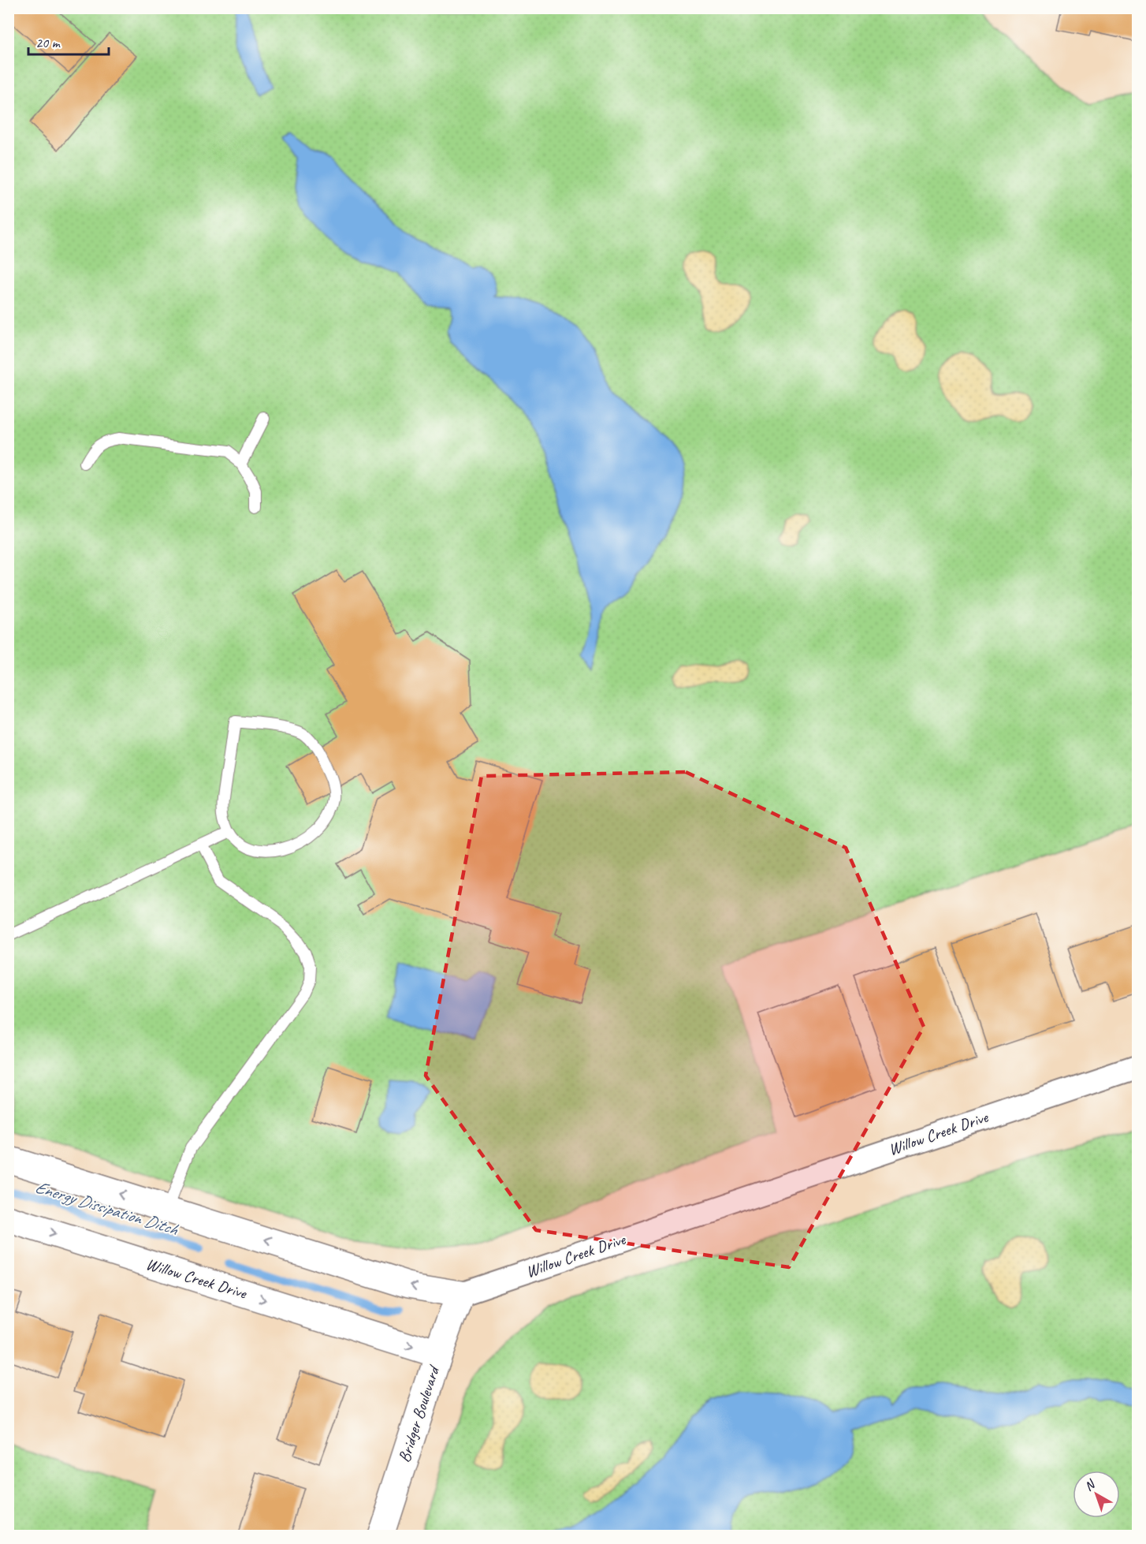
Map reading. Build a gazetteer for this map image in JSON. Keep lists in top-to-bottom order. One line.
{"streets":{"street":["Willow Creek Drive","Bridger Boulevard"]},"crossings":[["Willow Creek Drive","Bridger Boulevard"]],"water":["Energy Dissipation Ditch"],"scale_bar":"20 m","north":"top left"}
